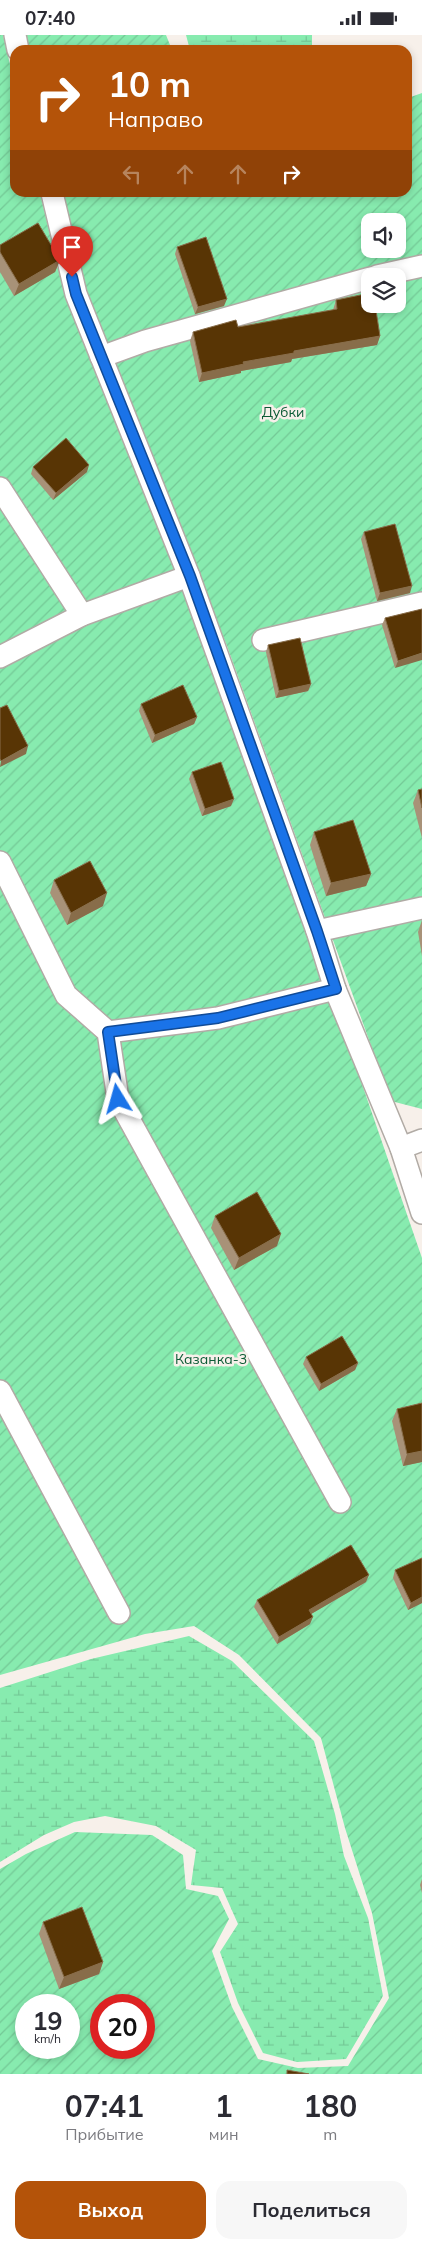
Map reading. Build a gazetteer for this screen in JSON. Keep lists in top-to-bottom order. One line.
{"parks":["Дубки","Казанка-3"],"page":{"status":"07:40","turn":["10 m","Направо"],"speed":"19 km/h","limit":"20","eta":["07:41","Прибытие","1","мин","180","m"],"buttons":["Выход","Поделиться"]}}
